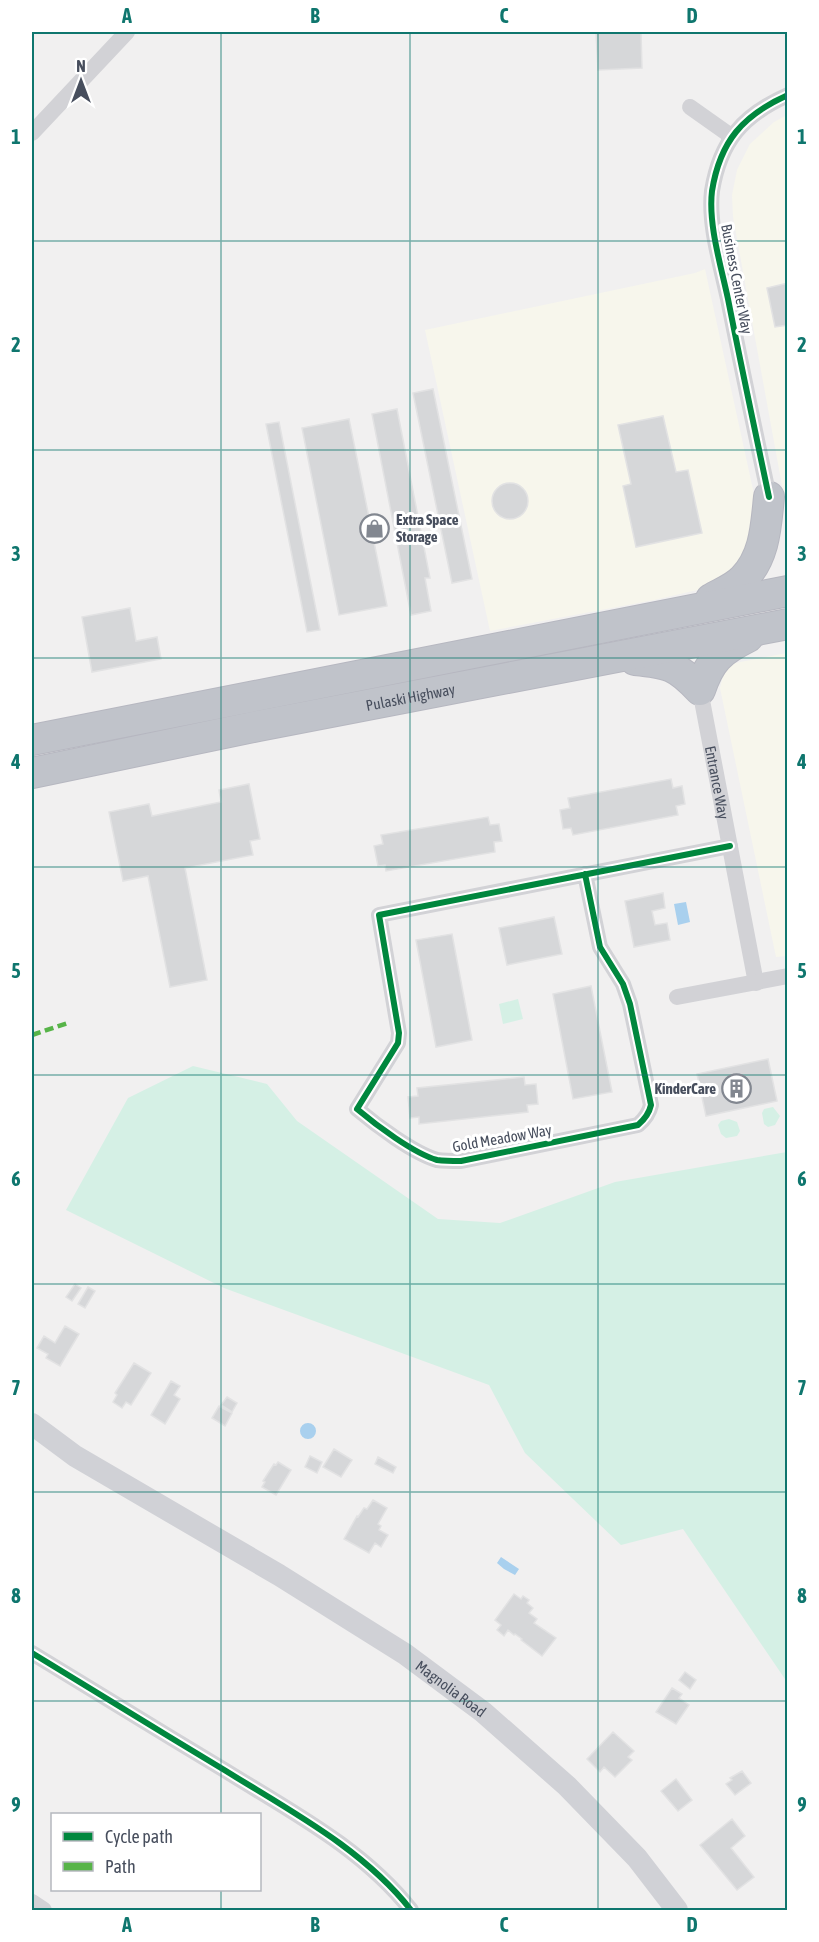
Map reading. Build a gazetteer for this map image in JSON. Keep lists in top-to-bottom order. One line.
{"streets":{"highway":["Pulaski Highway"],"main road":["Magnolia Road"],"street":["Business Center Way","Entrance Way","Gold Meadow Way"]},"crossings":[["Entrance Way","Gold Meadow Way"]],"places":{"shop":["Extra Space Storage"],"building":["KinderCare"]},"legend":["Cycle path","Path"],"north":"top","grid":{"columns":["A","B","C","D"],"rows":["1","2","3","4","5","6","7","8","9"]}}
